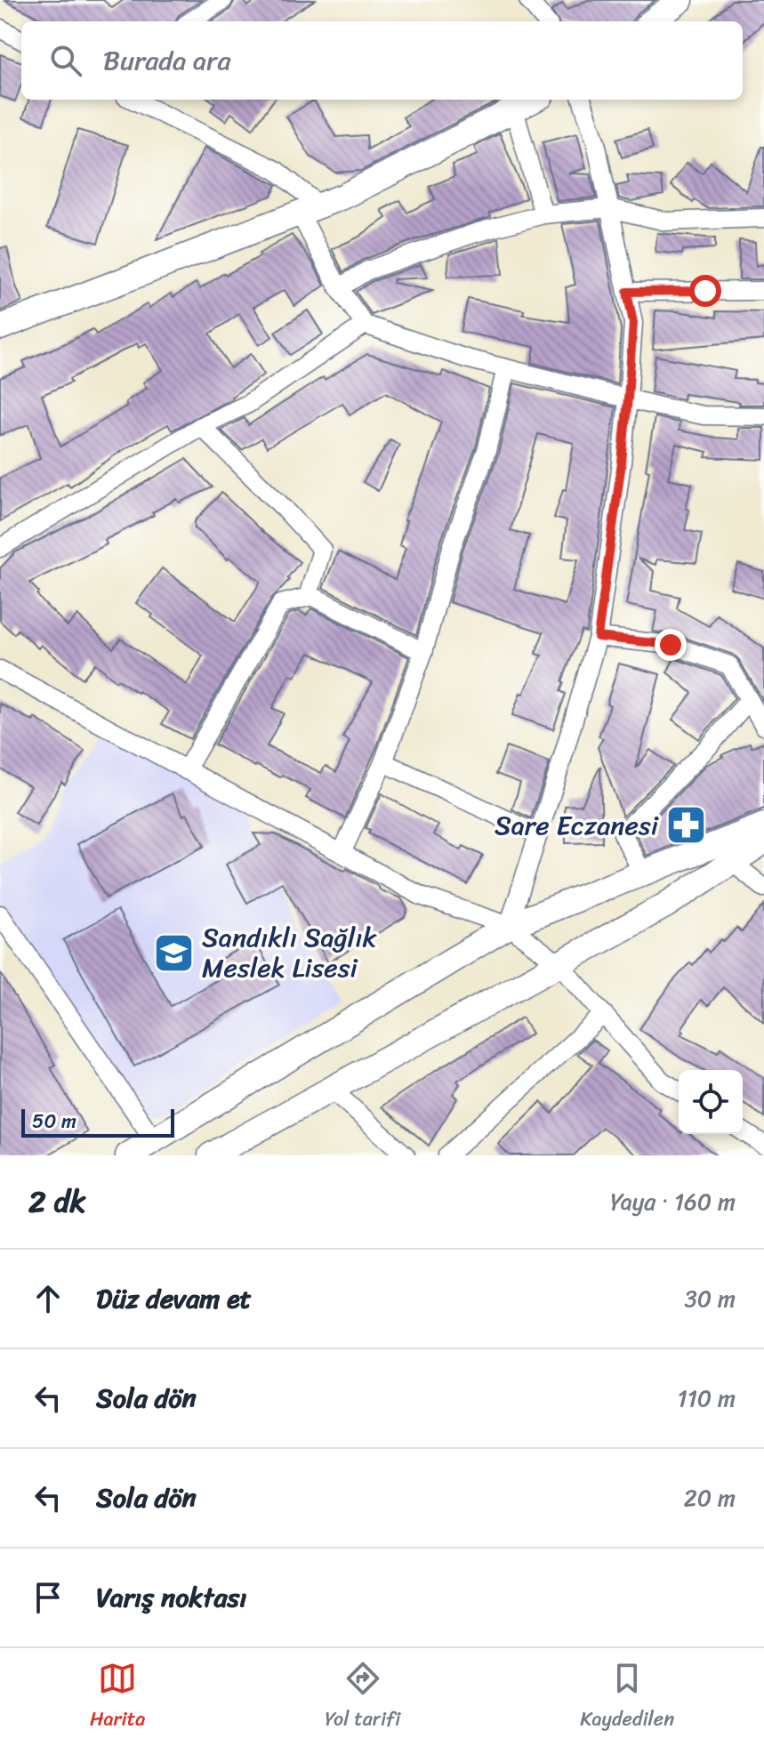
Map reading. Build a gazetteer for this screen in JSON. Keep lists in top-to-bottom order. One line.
{"places":{"pharmacy":["Sare Eczanesi"],"school or university":["Sandıklı Sağlık Meslek Lisesi"]},"scale_bar":"50 m","page":{"search":"Burada ara","scale":"50 m","heading":["2 dk","Yaya · 160 m"],"list":[["Düz devam et","30 m"],["Sola dön","110 m"],["Sola dön","20 m"],"Varış noktası"],"nav":["Harita","Yol tarifi","Kaydedilen"]}}
